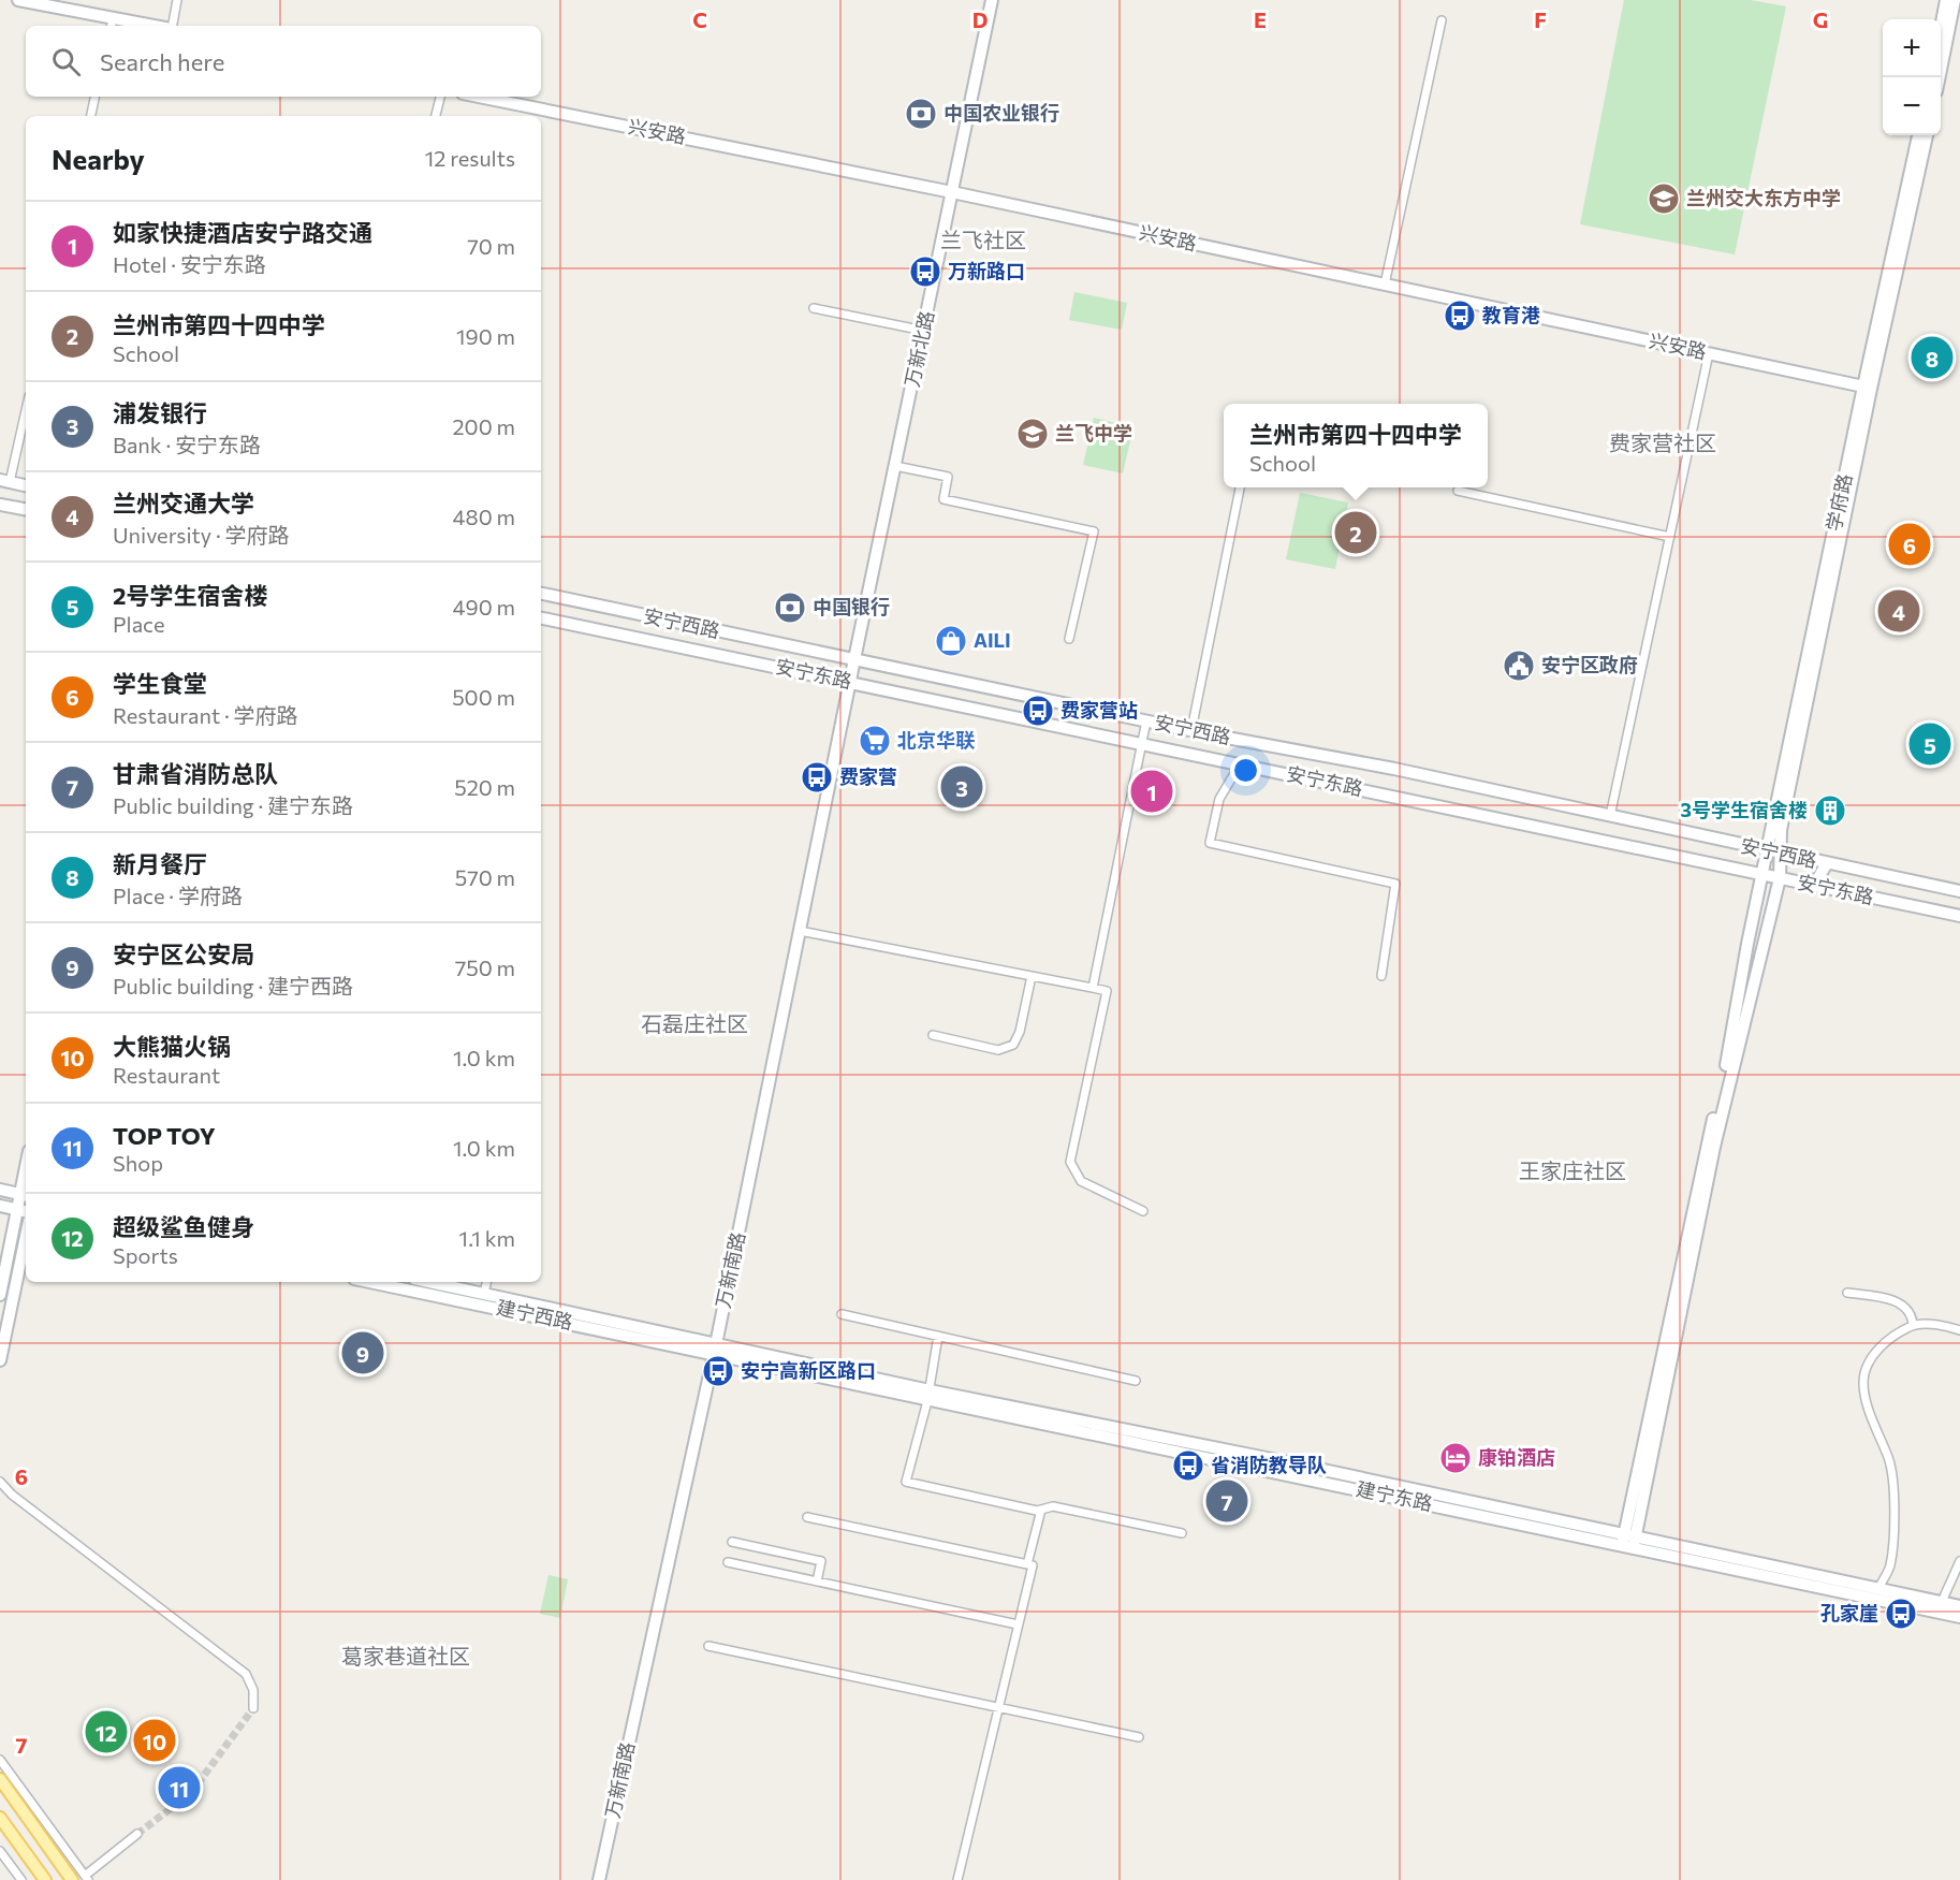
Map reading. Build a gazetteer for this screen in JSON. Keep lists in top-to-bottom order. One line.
{"streets":{"main road":["兴安路","万新北路","学府路","安宁西路","安宁东路","万新南路","建宁西路","建宁东路"]},"crossings":[["兴安路","万新北路"],["兴安路","学府路"],["万新北路","安宁西路"],["万新北路","万新南路"],["学府路","安宁西路"],["学府路","安宁东路"],["学府路","建宁东路"],["安宁西路","万新南路"],["安宁东路","万新南路"],["万新南路","建宁西路"],["万新南路","建宁东路"],["建宁西路","建宁东路"]],"districts":["兰飞社区","费家营社区","石磊庄社区","王家庄社区","葛家巷道社区"],"places":{"bank":["中国农业银行","中国银行"],"school or university":["兰州交大东方中学","兰飞中学"],"bus stop":["万新路口","教育港","费家营站","费家营","安宁高新区路口","省消防教导队","孔家崖"],"shop":["AILI"],"public building":["安宁区政府"],"supermarket":["北京华联"],"building":["3号学生宿舍楼"],"hotel":["康铂酒店"]},"page":{"map_buttons":["+","−"],"search":"Search here","heading":["Nearby","12 results"],"list":[{"mark":"1","name":"如家快捷酒店安宁路交通","note":"Hotel · 安宁东路","value":"70 m"},{"mark":"2","name":"兰州市第四十四中学","note":"School","value":"190 m"},{"mark":"3","name":"浦发银行","note":"Bank · 安宁东路","value":"200 m"},{"mark":"4","name":"兰州交通大学","note":"University · 学府路","value":"480 m"},{"mark":"5","name":"2号学生宿舍楼","note":"Place","value":"490 m"},{"mark":"6","name":"学生食堂","note":"Restaurant · 学府路","value":"500 m"},{"mark":"7","name":"甘肃省消防总队","note":"Public building · 建宁东路","value":"520 m"},{"mark":"8","name":"新月餐厅","note":"Place · 学府路","value":"570 m"},{"mark":"9","name":"安宁区公安局","note":"Public building · 建宁西路","value":"750 m"},{"mark":"10","name":"大熊猫火锅","note":"Restaurant","value":"1.0 km"},{"mark":"11","name":"TOP TOY","note":"Shop","value":"1.0 km"},{"mark":"12","name":"超级鲨鱼健身","note":"Sports","value":"1.1 km"}],"pins":["8","2","6","4","5","3","1","9","7","12","10","11"],"popup":["兰州市第四十四中学","School"]},"grid":{"columns":["C","D","E","F","G"],"rows":["6","7"]}}
